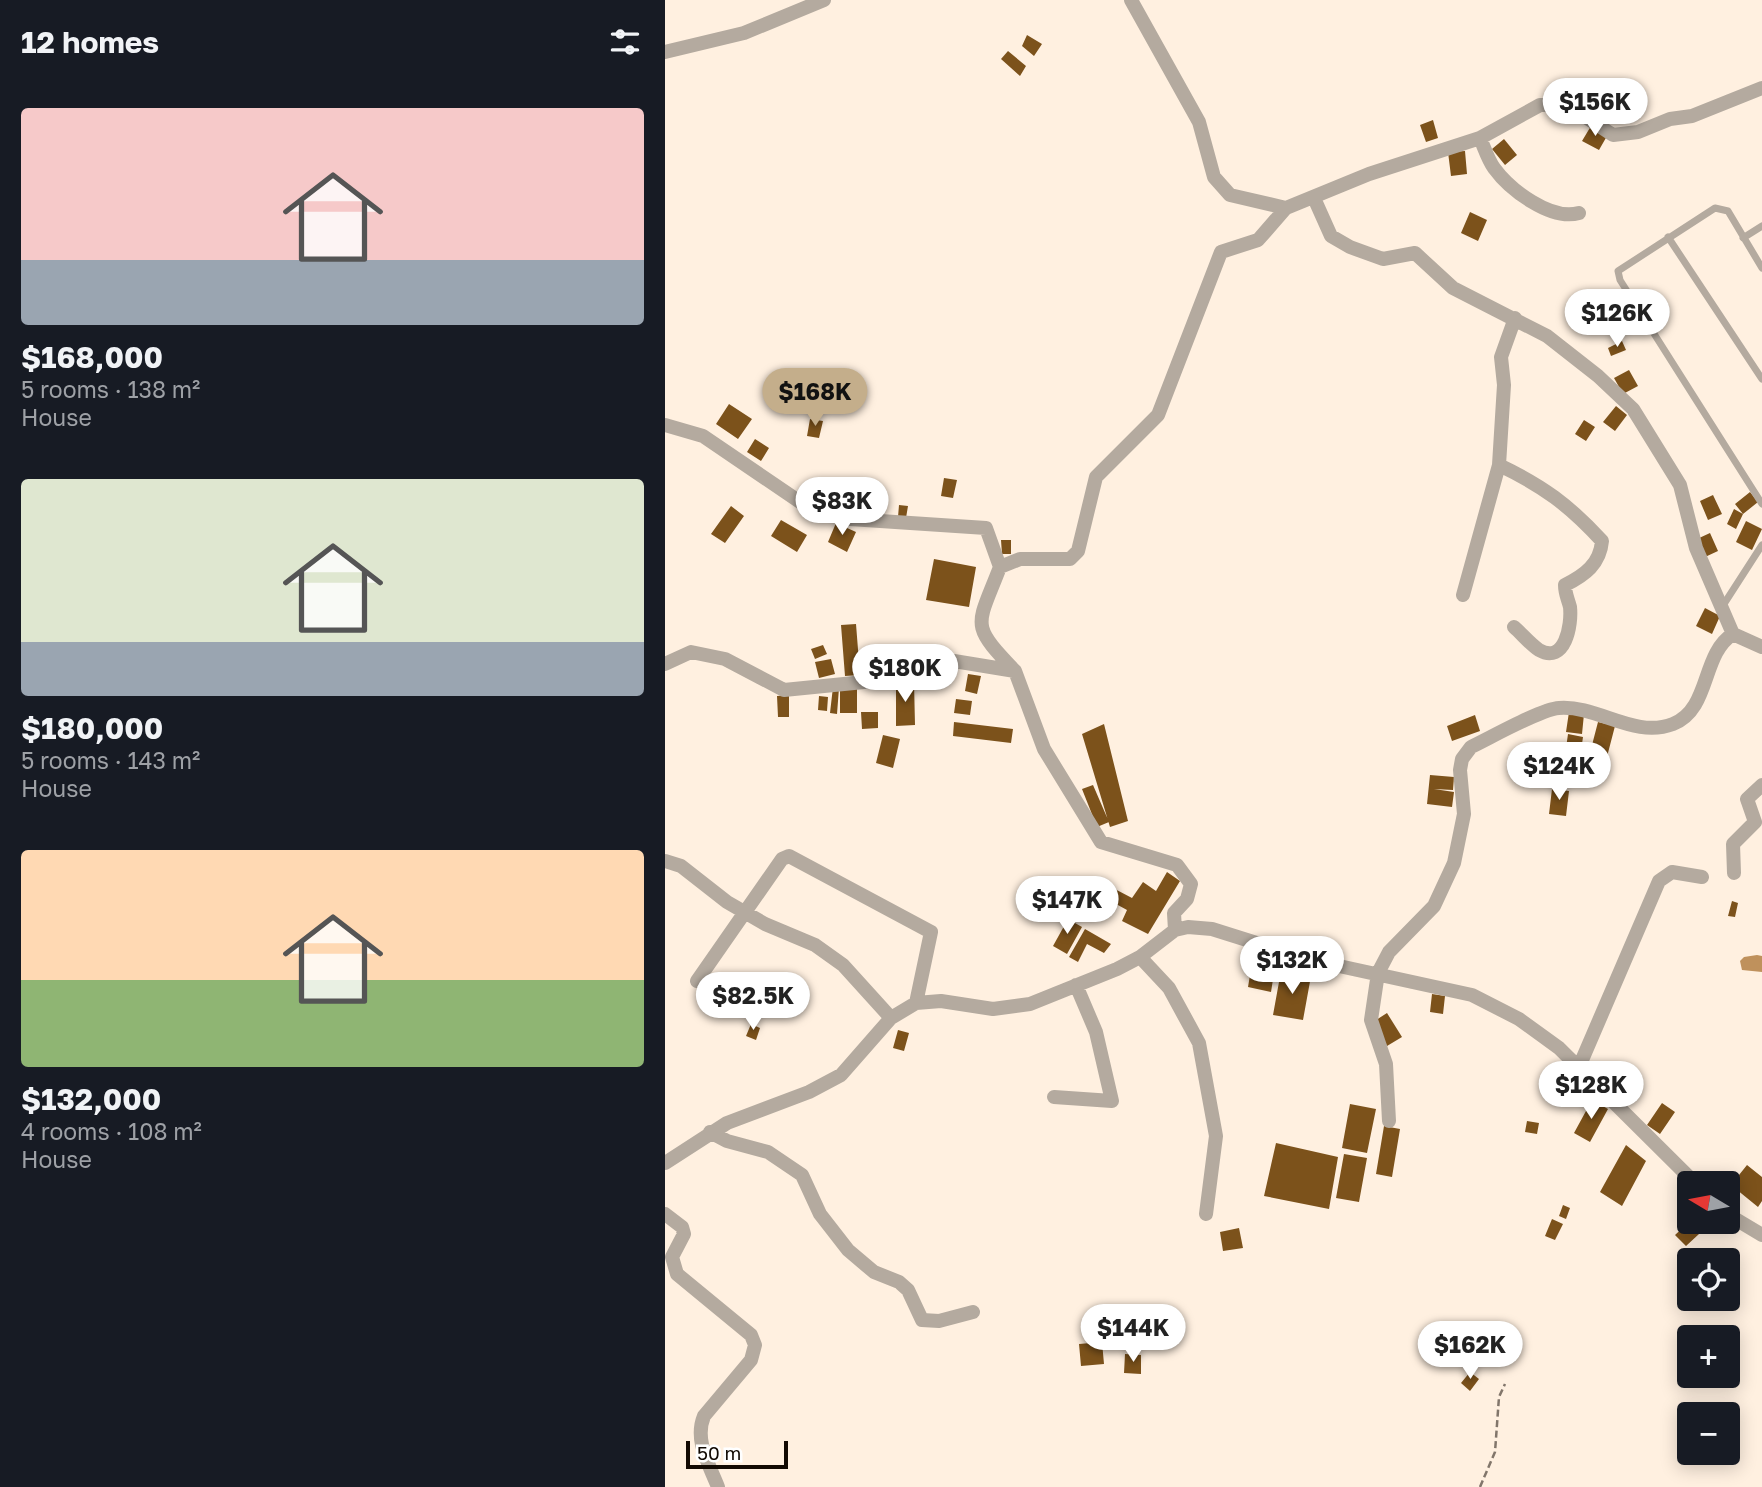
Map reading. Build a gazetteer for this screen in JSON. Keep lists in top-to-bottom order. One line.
{"scale_bar":"50 m","north":"left","page":{"heading":"12 homes","price":["$156K","$126K","$168K","$83K","$180K","$124K","$147K","$132K","$82.5K","$128K","$144K","$162K"],"list":[{"name":"$168,000","note":"5 rooms · 138 m² · House"},{"name":"$180,000","note":"5 rooms · 143 m² · House"},{"name":"$132,000","note":"4 rooms · 108 m² · House"}],"map_buttons":["+","−"],"scale":"50 m"}}
